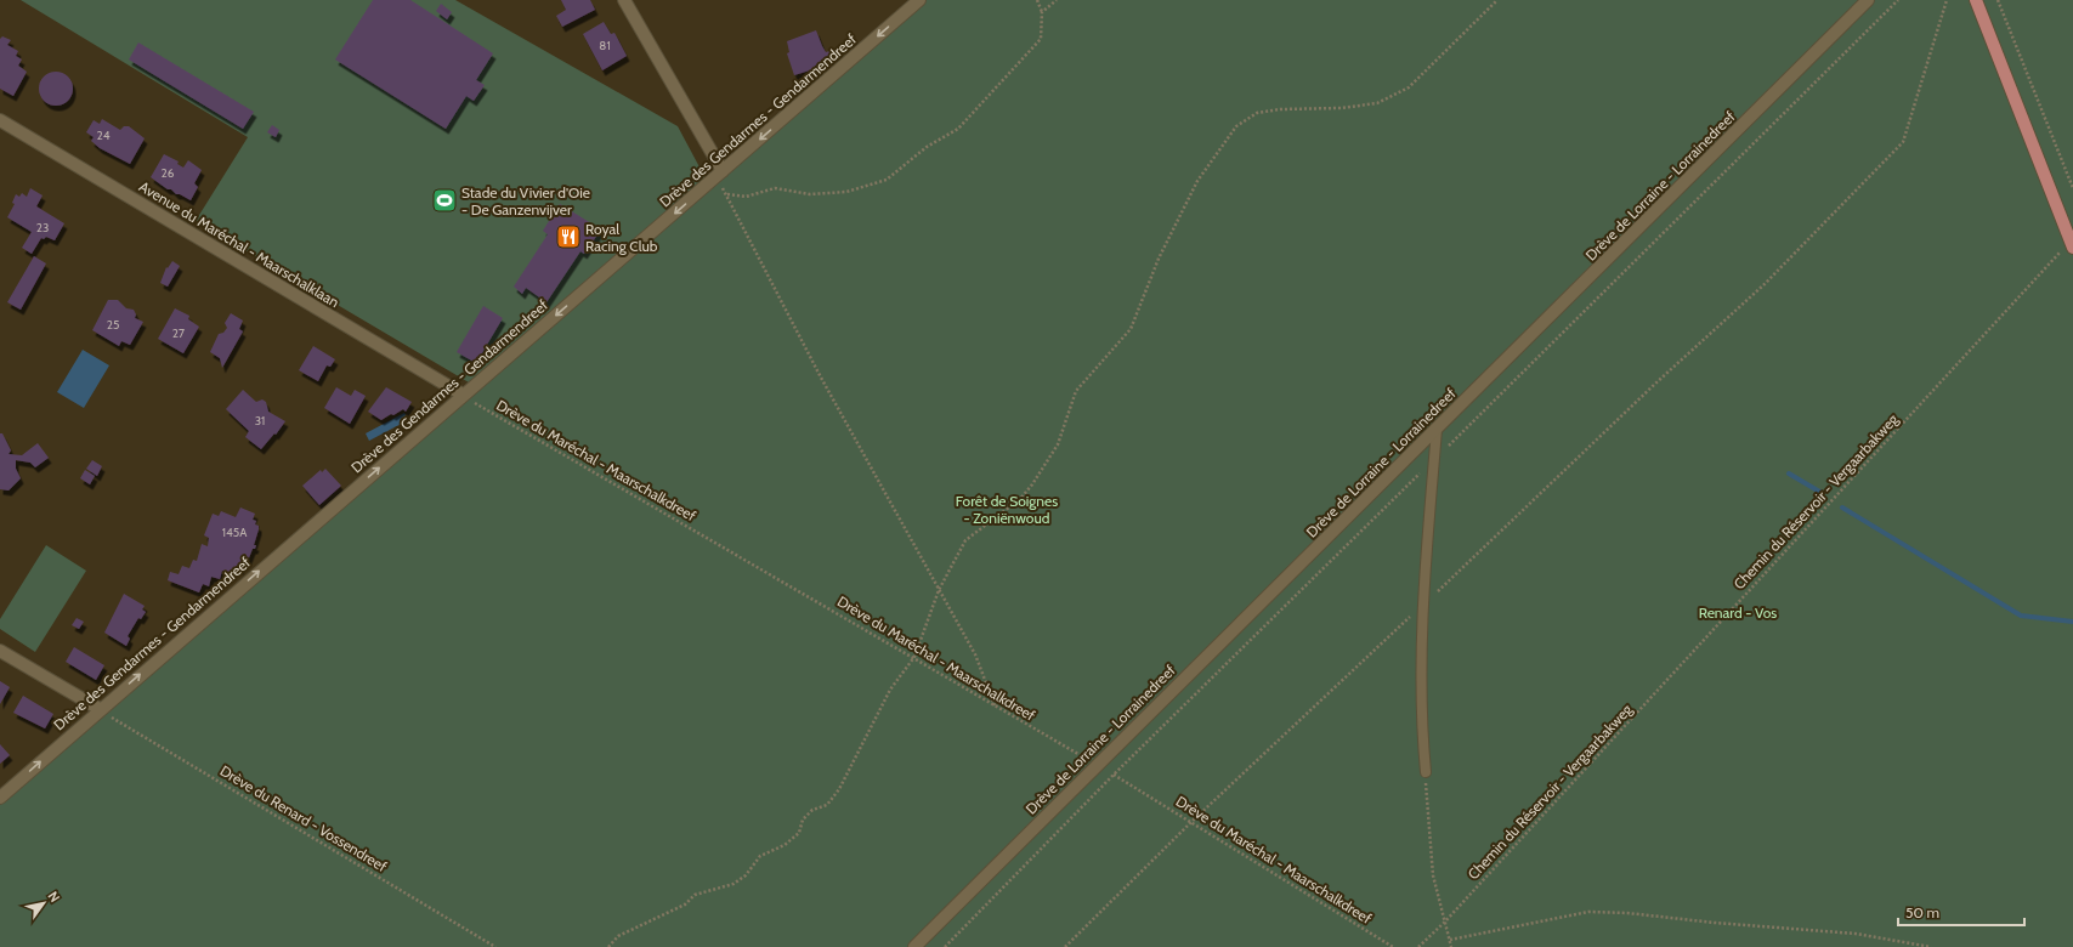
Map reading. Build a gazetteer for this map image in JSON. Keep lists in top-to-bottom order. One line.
{"streets":{"street":["Drève des Gendarmes - Gendarmendreef","Drève de Lorraine - Lorrainedreef","Avenue du Maréchal - Maarschalklaan"],"path":["Drève du Maréchal - Maarschalkdreef","Chemin du Réservoir - Vergaarbakweg","Drève du Renard - Vossendreef"]},"crossings":[["Drève des Gendarmes - Gendarmendreef","Avenue du Maréchal - Maarschalklaan"],["Drève des Gendarmes - Gendarmendreef","Drève du Maréchal - Maarschalkdreef"],["Drève des Gendarmes - Gendarmendreef","Drève du Renard - Vossendreef"],["Drève de Lorraine - Lorrainedreef","Drève du Maréchal - Maarschalkdreef"],["Avenue du Maréchal - Maarschalklaan","Drève du Maréchal - Maarschalkdreef"]],"parks":["Forêt de Soignes - Zoniënwoud","Renard - Vos"],"places":{"sports":["Stade du Vivier d'Oie - De Ganzenvijver"],"restaurant":["Royal Racing Club"]},"house_numbers":["81","24","26","23","25","27","31","145A"],"scale_bar":"50 m","north":"top right"}
